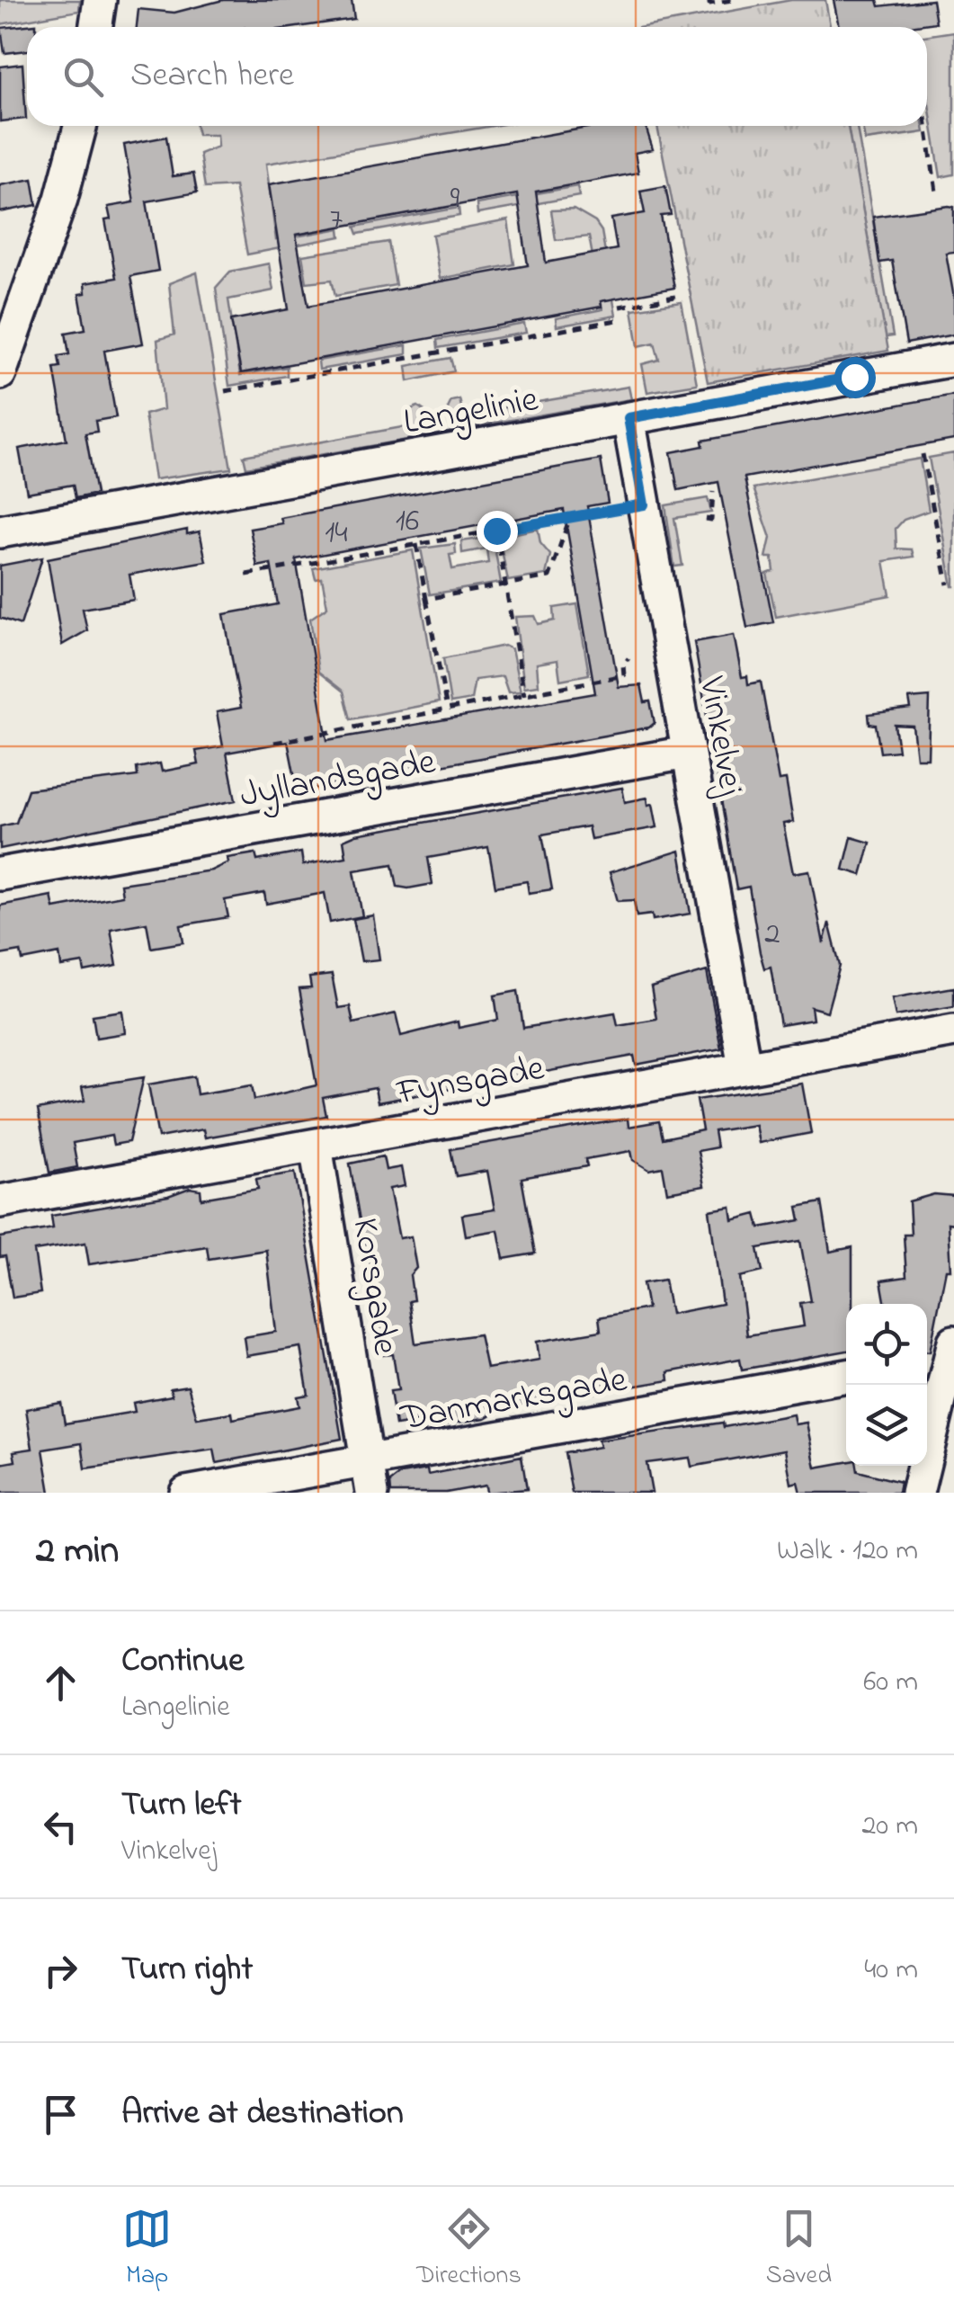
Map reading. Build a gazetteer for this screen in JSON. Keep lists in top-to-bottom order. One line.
{"streets":{"street":["Langelinie","Vinkelvej","Jyllandsgade","Fynsgade","Korsgade","Danmarksgade"]},"crossings":[["Langelinie","Vinkelvej"],["Vinkelvej","Jyllandsgade"],["Vinkelvej","Fynsgade"],["Fynsgade","Korsgade"],["Korsgade","Danmarksgade"]],"house_numbers":["9","7","16","14","2"],"page":{"search":"Search here","heading":["2 min","Walk · 120 m"],"list":[["Continue","Langelinie","60 m"],["Turn left","Vinkelvej","20 m"],["Turn right","40 m"],"Arrive at destination"],"nav":["Map","Directions","Saved"]}}
